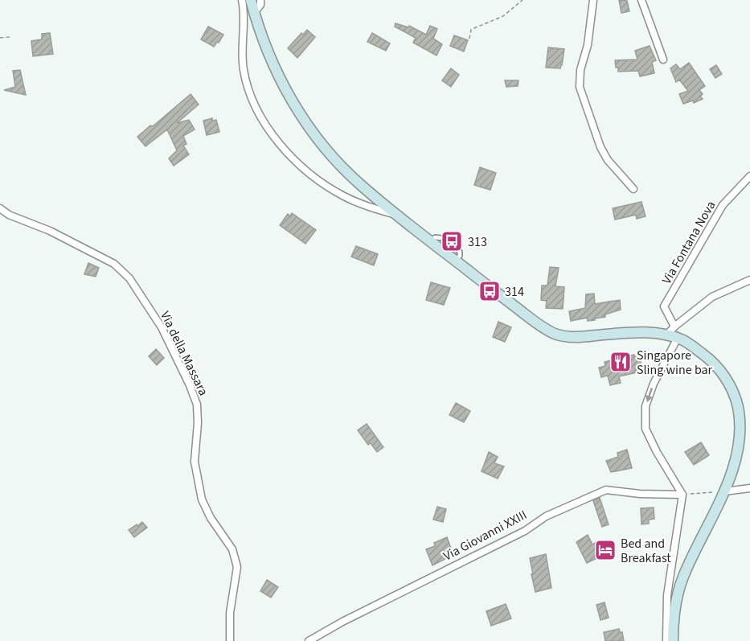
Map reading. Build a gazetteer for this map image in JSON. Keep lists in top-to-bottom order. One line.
{"streets":{"street":["Via Fontana Nova","Via della Massara","Via Giovanni XXIII"]},"places":{"bus stop":["313","314"],"restaurant":["Singapore Sling wine bar"],"hotel":["Bed and Breakfast"]}}
